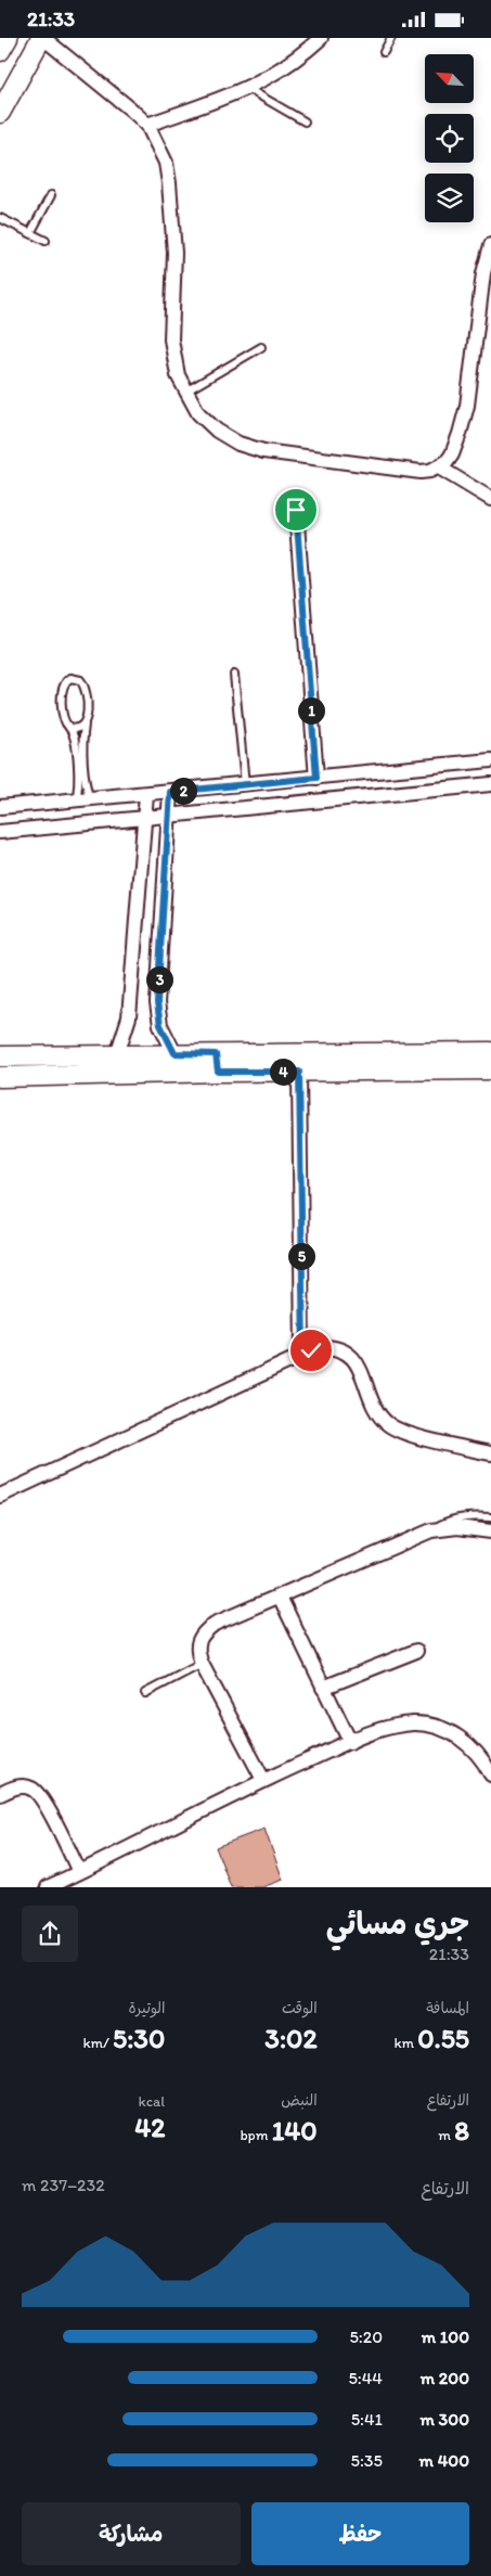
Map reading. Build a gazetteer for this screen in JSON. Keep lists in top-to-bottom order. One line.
{"north":"top left","page":{"status":"21:33","pins":["1","2","3","4","5"],"heading":["جري مسائي","21:33"],"stats":[["المسافة","0.55 km"],["الوقت","3:02"],["الوتيرة","5:30 /km"],["الارتفاع","8 m"],["النبض","140 bpm"],["kcal","42"]],"chart":["الارتفاع","232–237 m"],"list":[{"name":"100 m","note":"5:20"},{"name":"200 m","note":"5:44"},{"name":"300 m","note":"5:41"},{"name":"400 m","note":"5:35"}],"buttons":["حفظ","مشاركة"]}}
